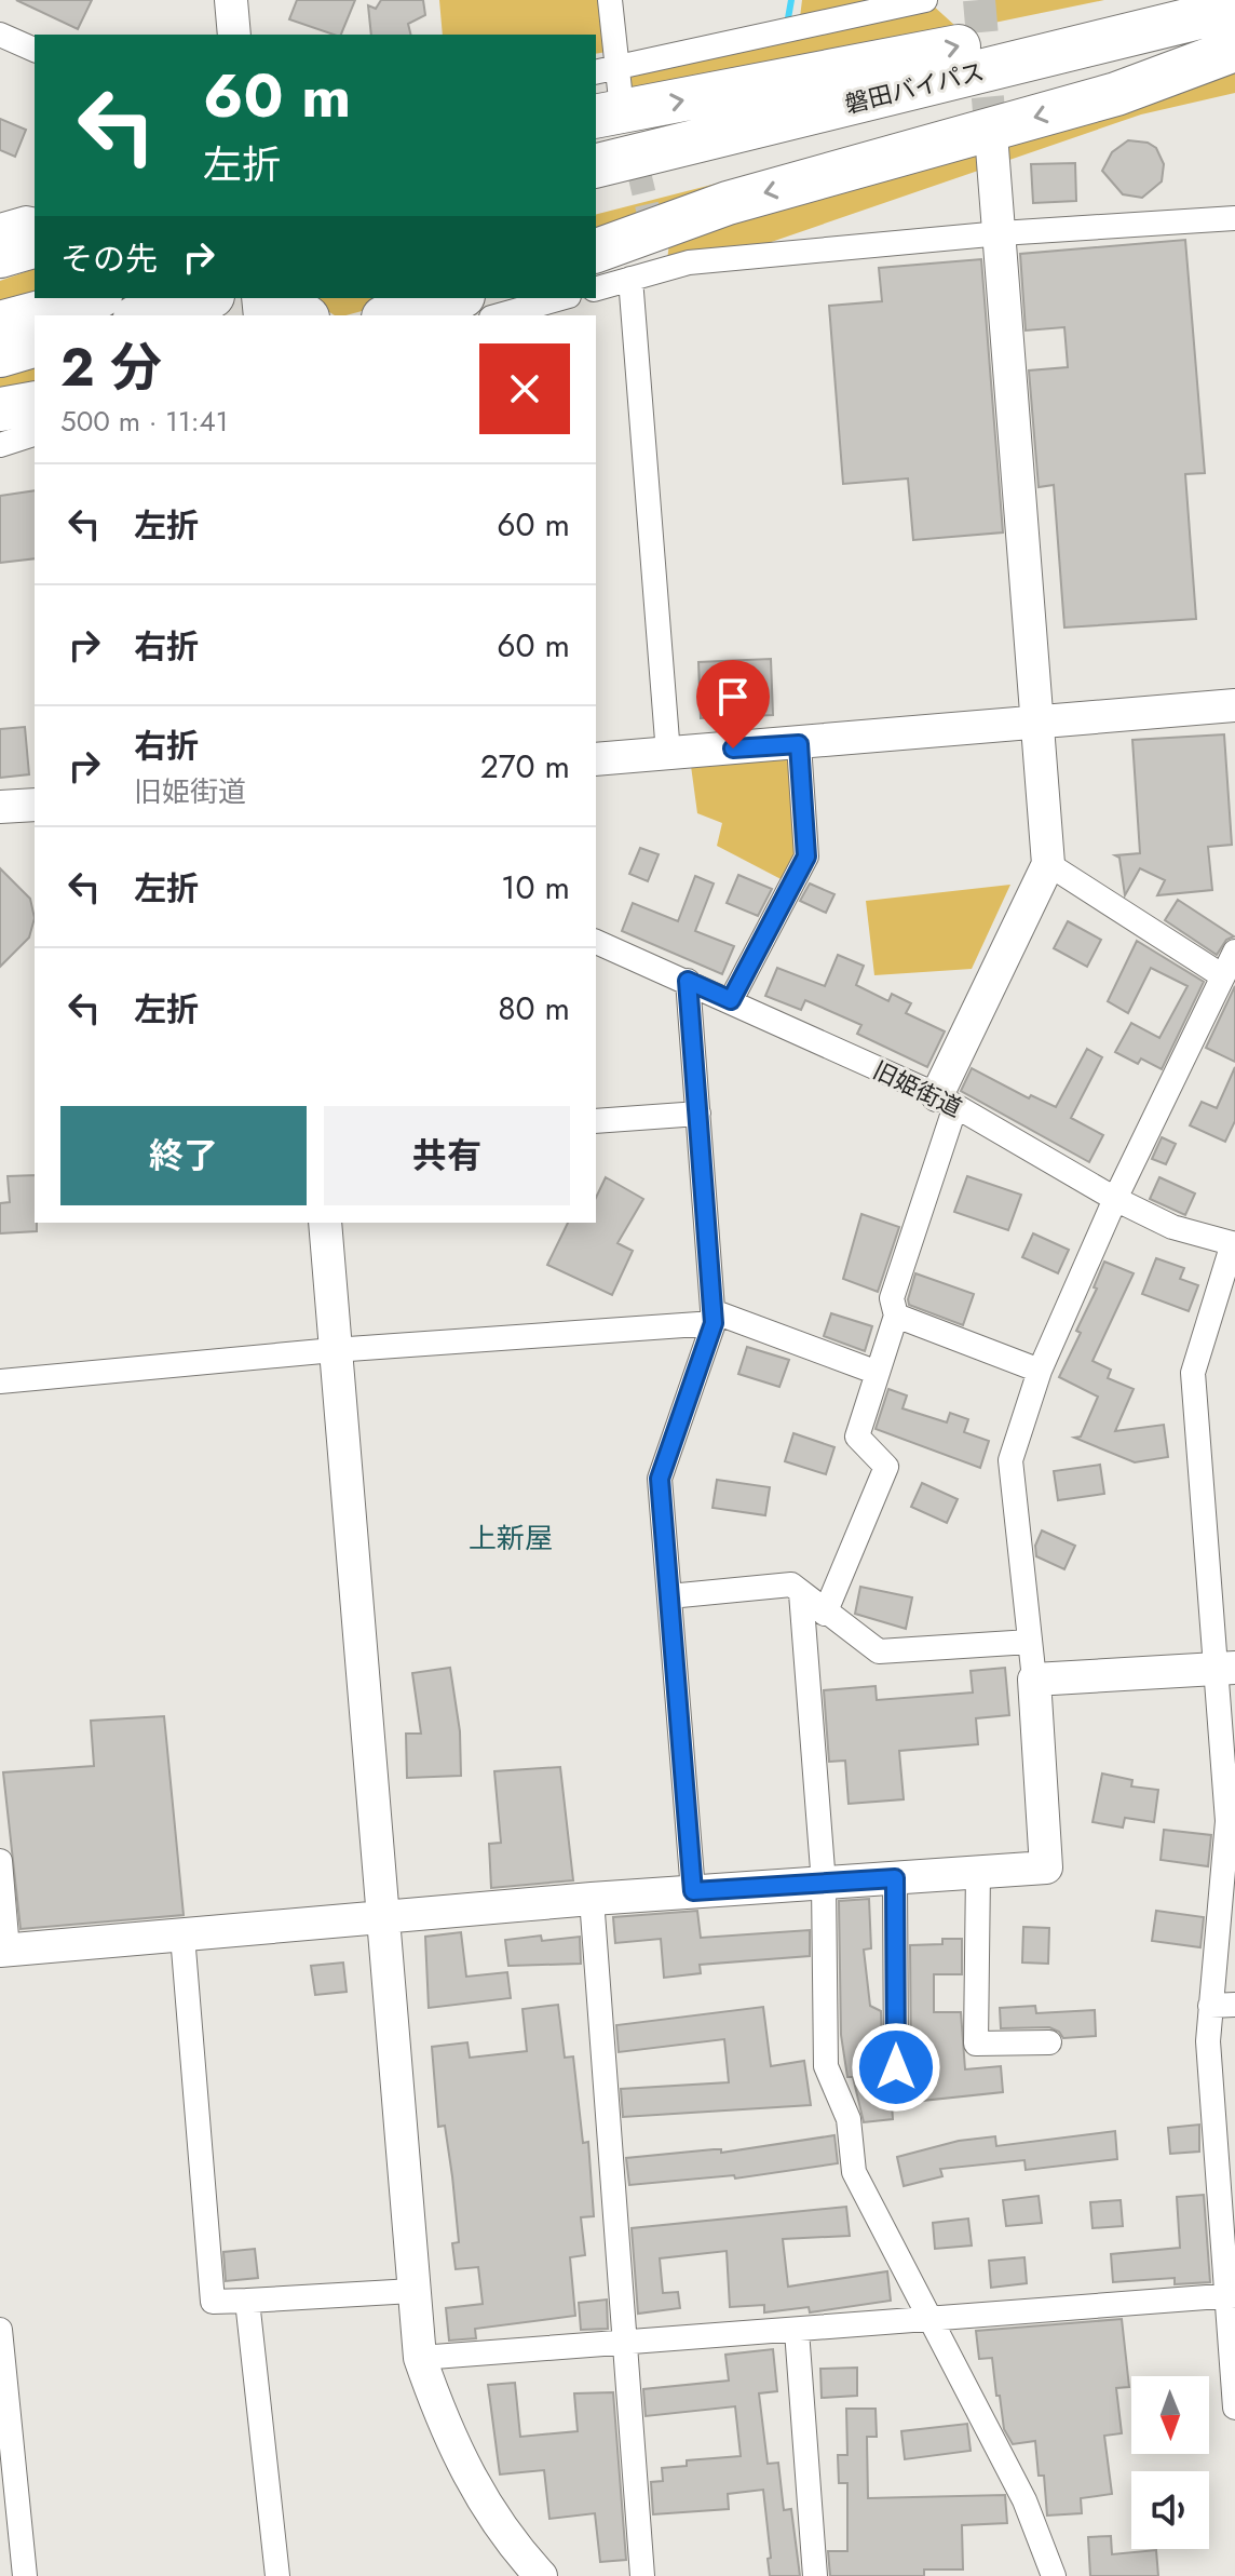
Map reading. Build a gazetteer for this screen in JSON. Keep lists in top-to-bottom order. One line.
{"streets":{"highway":["磐田バイパス"],"street":["旧姫街道"]},"districts":["上新屋"],"north":"bottom","page":{"turn":["60 m","左折"],"then":"その先","heading":["2 分","500 m · 11:41"],"list":[{"name":"左折","value":"60 m"},{"name":"右折","value":"60 m"},{"name":"右折","note":"旧姫街道","value":"270 m"},{"name":"左折","value":"10 m"},{"name":"左折","value":"80 m"}],"buttons":["終了","共有"]}}
